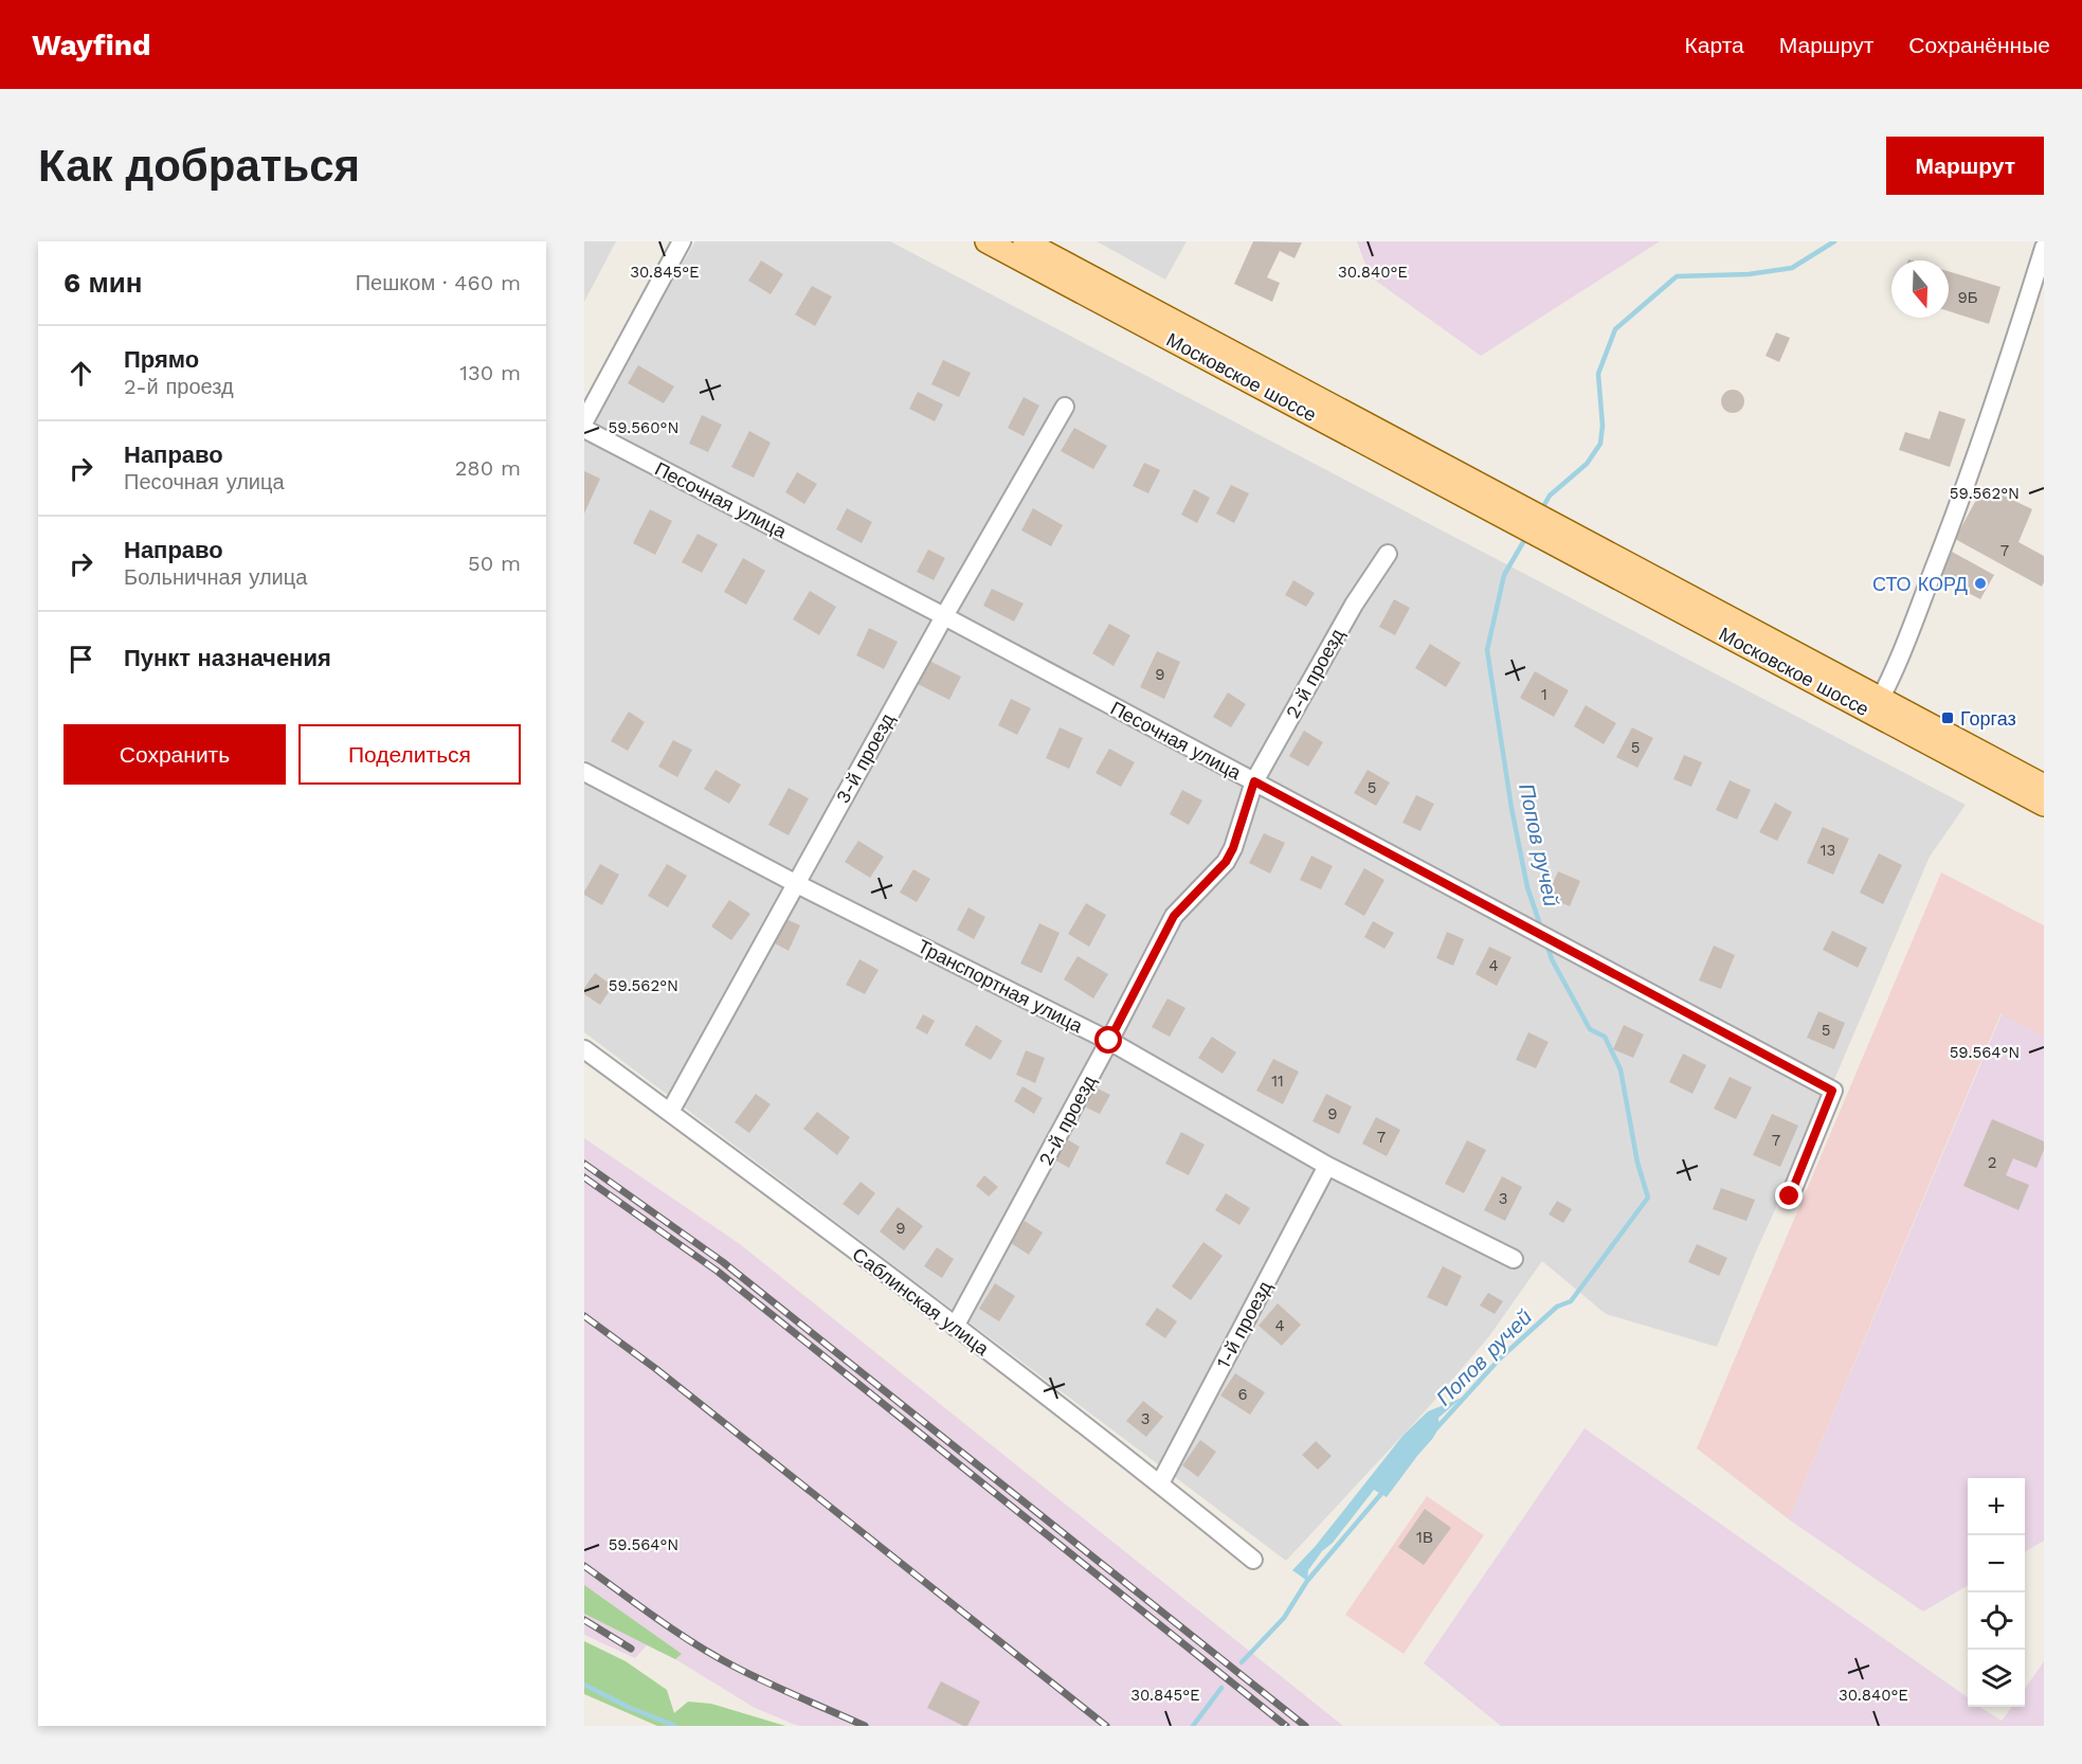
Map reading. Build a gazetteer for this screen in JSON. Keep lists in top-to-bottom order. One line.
{"streets":{"main road":["Московское шоссе"],"street":["Песочная улица","2-й проезд","3-й проезд","Транспортная улица","Саблинская улица","1-й проезд"]},"crossings":[["Песочная улица","2-й проезд"],["Песочная улица","3-й проезд"],["2-й проезд","Транспортная улица"],["2-й проезд","Саблинская улица"],["3-й проезд","Транспортная улица"],["3-й проезд","Саблинская улица"],["Транспортная улица","1-й проезд"],["Саблинская улица","1-й проезд"]],"water":["Попов ручей"],"places":{"other":["СТО КОРД"],"transit":["Горгаз"]},"house_numbers":["9Б","7","9","1","5","5","13","4","5","11","9","7","7","2","3","9","4","6","3","1В"],"north":"bottom","page":{"header":"Wayfind","nav":["Карта","Маршрут","Сохранённые"],"buttons":["Маршрут",["Сохранить","Поделиться"]],"title":"Как добраться","heading":["6 мин","Пешком · 460 m"],"list":[["Прямо","2-й проезд","130 m"],["Направо","Песочная улица","280 m"],["Направо","Больничная улица","50 m"],"Пункт назначения"],"map_buttons":["+","−"]},"coordinates":["30.845°E","30.840°E","59.560°N","59.562°N","59.564°N"]}
